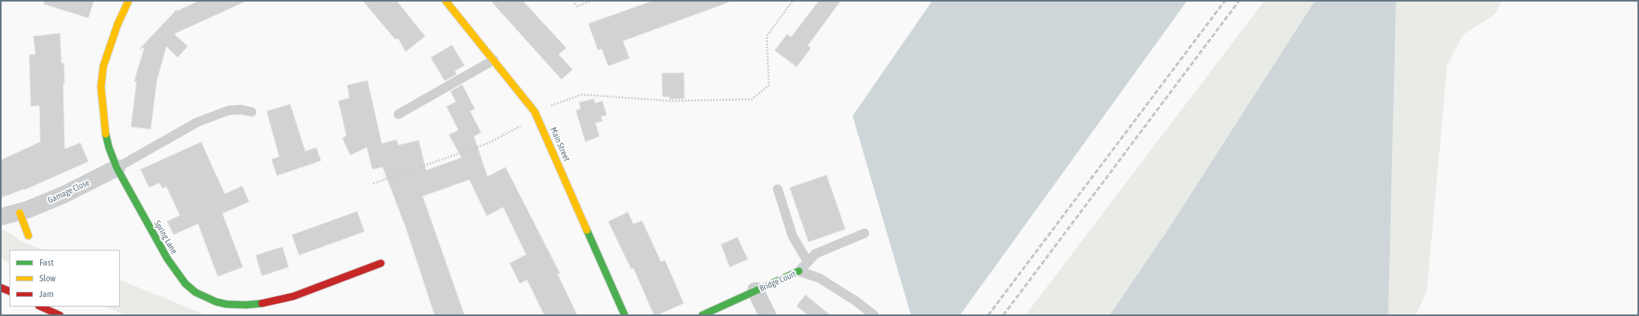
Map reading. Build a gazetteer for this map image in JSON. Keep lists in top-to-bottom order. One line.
{"streets":{"main road":["Main Street","Spring Lane","Bridge Court"],"street":["Gamage Close"]},"crossings":[["Gamage Close","Spring Lane"]],"legend":["Fast","Slow","Jam"]}
